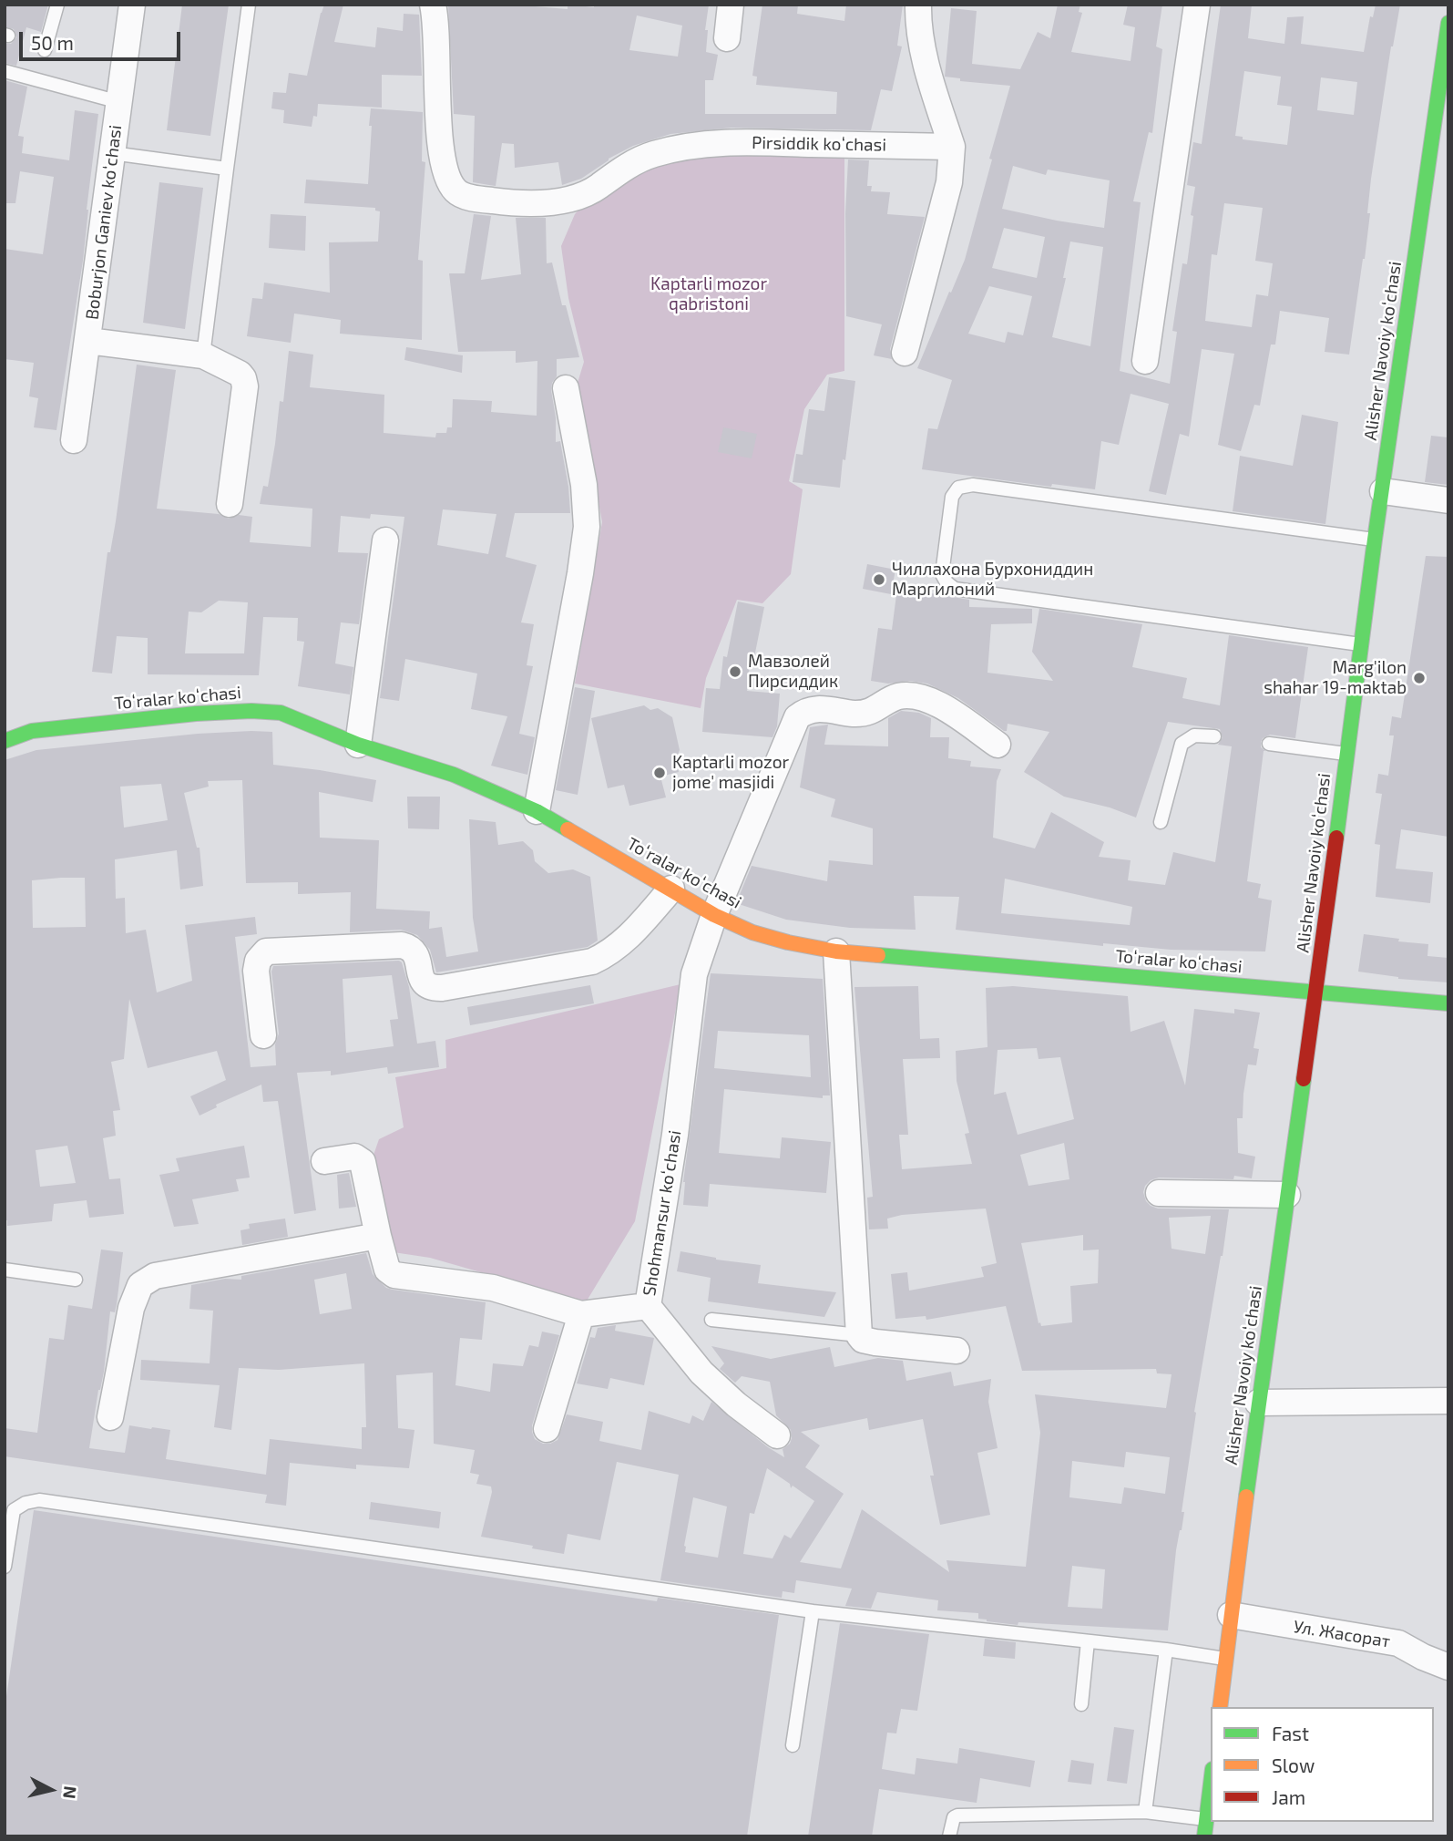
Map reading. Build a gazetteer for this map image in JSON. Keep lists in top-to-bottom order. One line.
{"streets":{"main road":["Alisher Navoiy koʻchasi","Toʻralar koʻchasi"],"street":["Pirsiddik koʻchasi","Boburjon Ganiev koʻchasi","Shohmansur koʻchasi","Ул. Жасорат"]},"crossings":[["Alisher Navoiy koʻchasi","Toʻralar koʻchasi"],["Alisher Navoiy koʻchasi","Ул. Жасорат"],["Toʻralar koʻchasi","Shohmansur koʻchasi"]],"parks":["Kaptarli mozor qabristoni"],"places":["Чиллахона Бурхониддин Маргилоний","Мавзолей Пирсиддик","Marg'ilon shahar 19-maktab","Kaptarli mozor jome' masjidi"],"legend":["Fast","Slow","Jam"],"scale_bar":"50 m","north":"right"}
